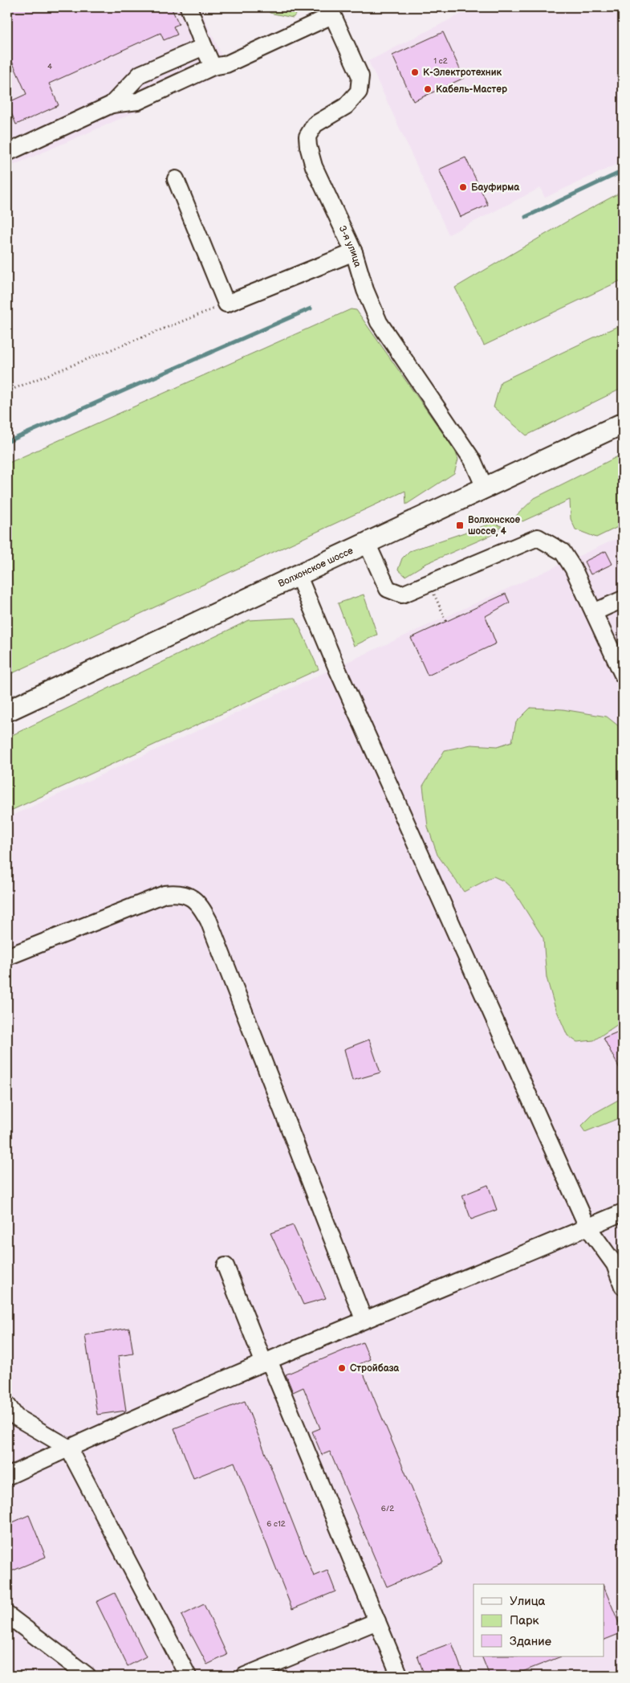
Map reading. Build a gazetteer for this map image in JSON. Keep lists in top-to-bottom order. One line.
{"streets":{"main road":["Волхонское шоссе"],"street":["3-я улица"]},"crossings":[["3-я улица","Волхонское шоссе"]],"places":{"other":["К-Электротехник","Кабель-Мастер","Бауфирма","Стройбаза"],"transit":["Волхонское шоссе, 4"]},"house_numbers":["1 с2","4","6/2","6 с12"],"legend":["Улица","Парк","Здание"]}
